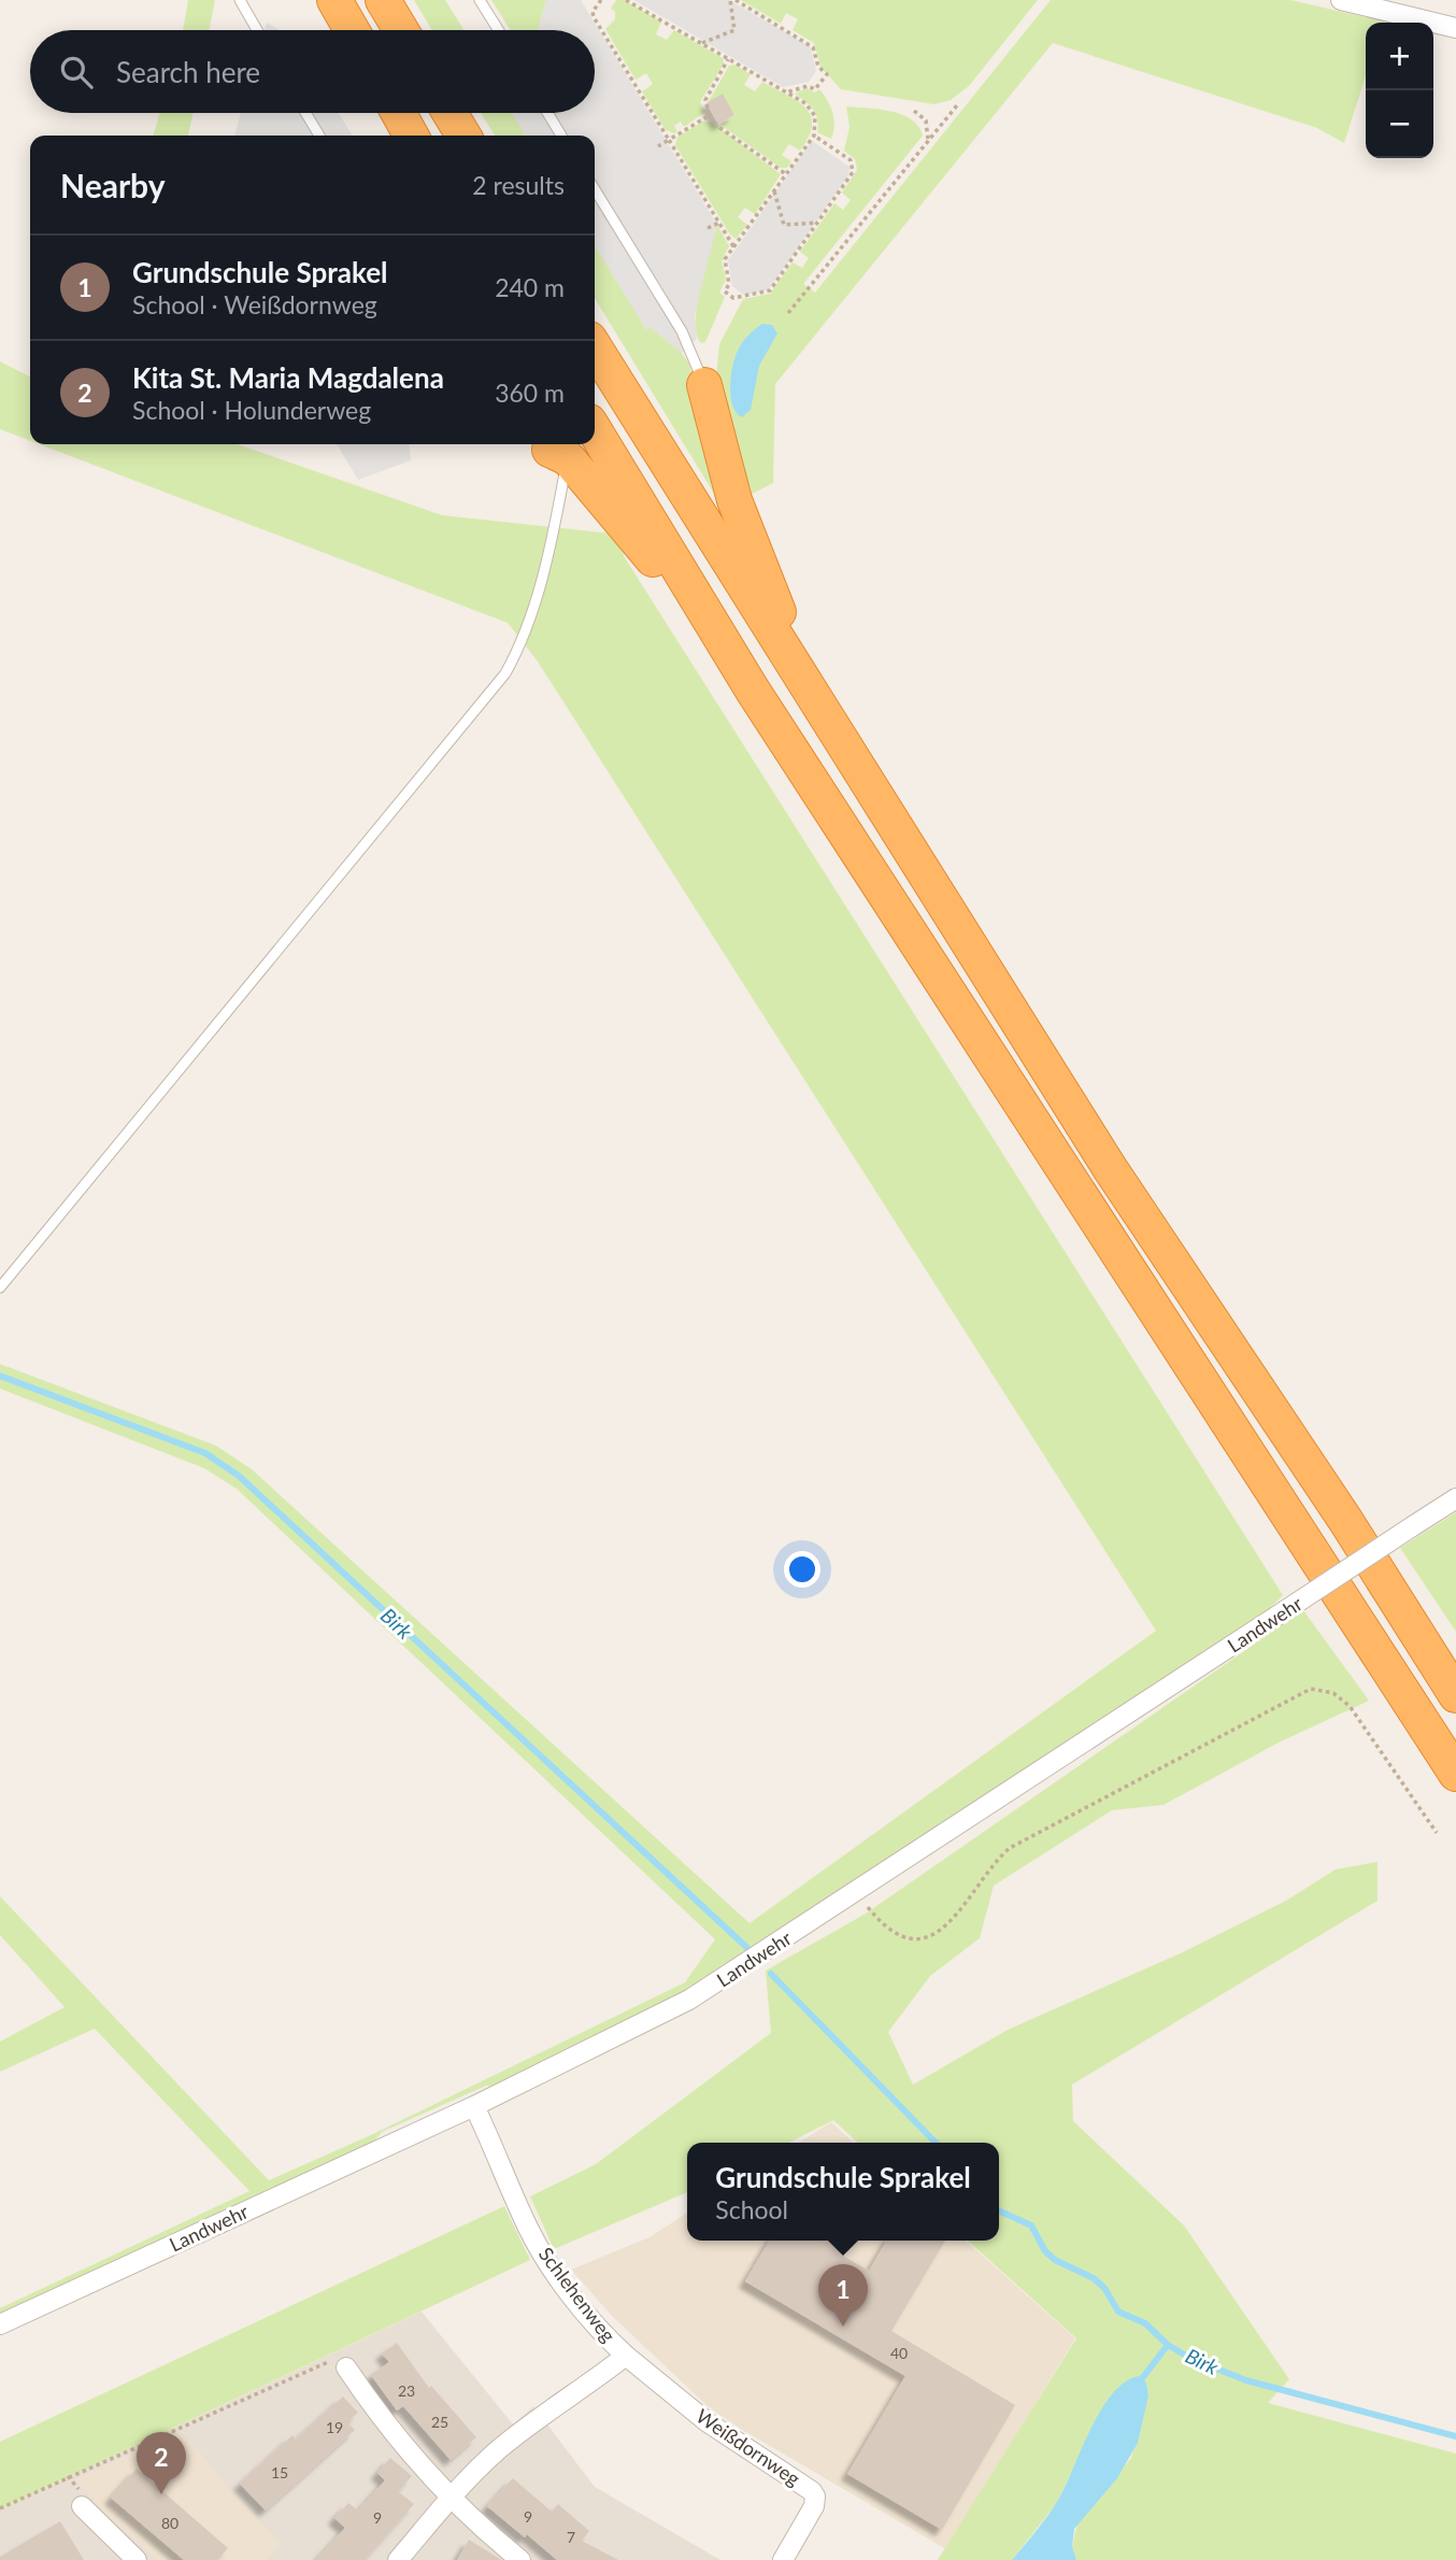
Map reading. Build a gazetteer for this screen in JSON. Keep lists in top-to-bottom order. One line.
{"streets":{"street":["Landwehr","Schlehenweg","Weißdornweg"]},"crossings":[["Landwehr","Schlehenweg"],["Schlehenweg","Weißdornweg"]],"water":["Birk"],"house_numbers":["40","23","25","19","15","9","9","80","7"],"page":{"map_buttons":["+","−"],"search":"Search here","heading":["Nearby","2 results"],"list":[{"mark":"1","name":"Grundschule Sprakel","note":"School · Weißdornweg","value":"240 m"},{"mark":"2","name":"Kita St. Maria Magdalena","note":"School · Holunderweg","value":"360 m"}],"popup":["Grundschule Sprakel","School"],"pins":["1","2"]}}
